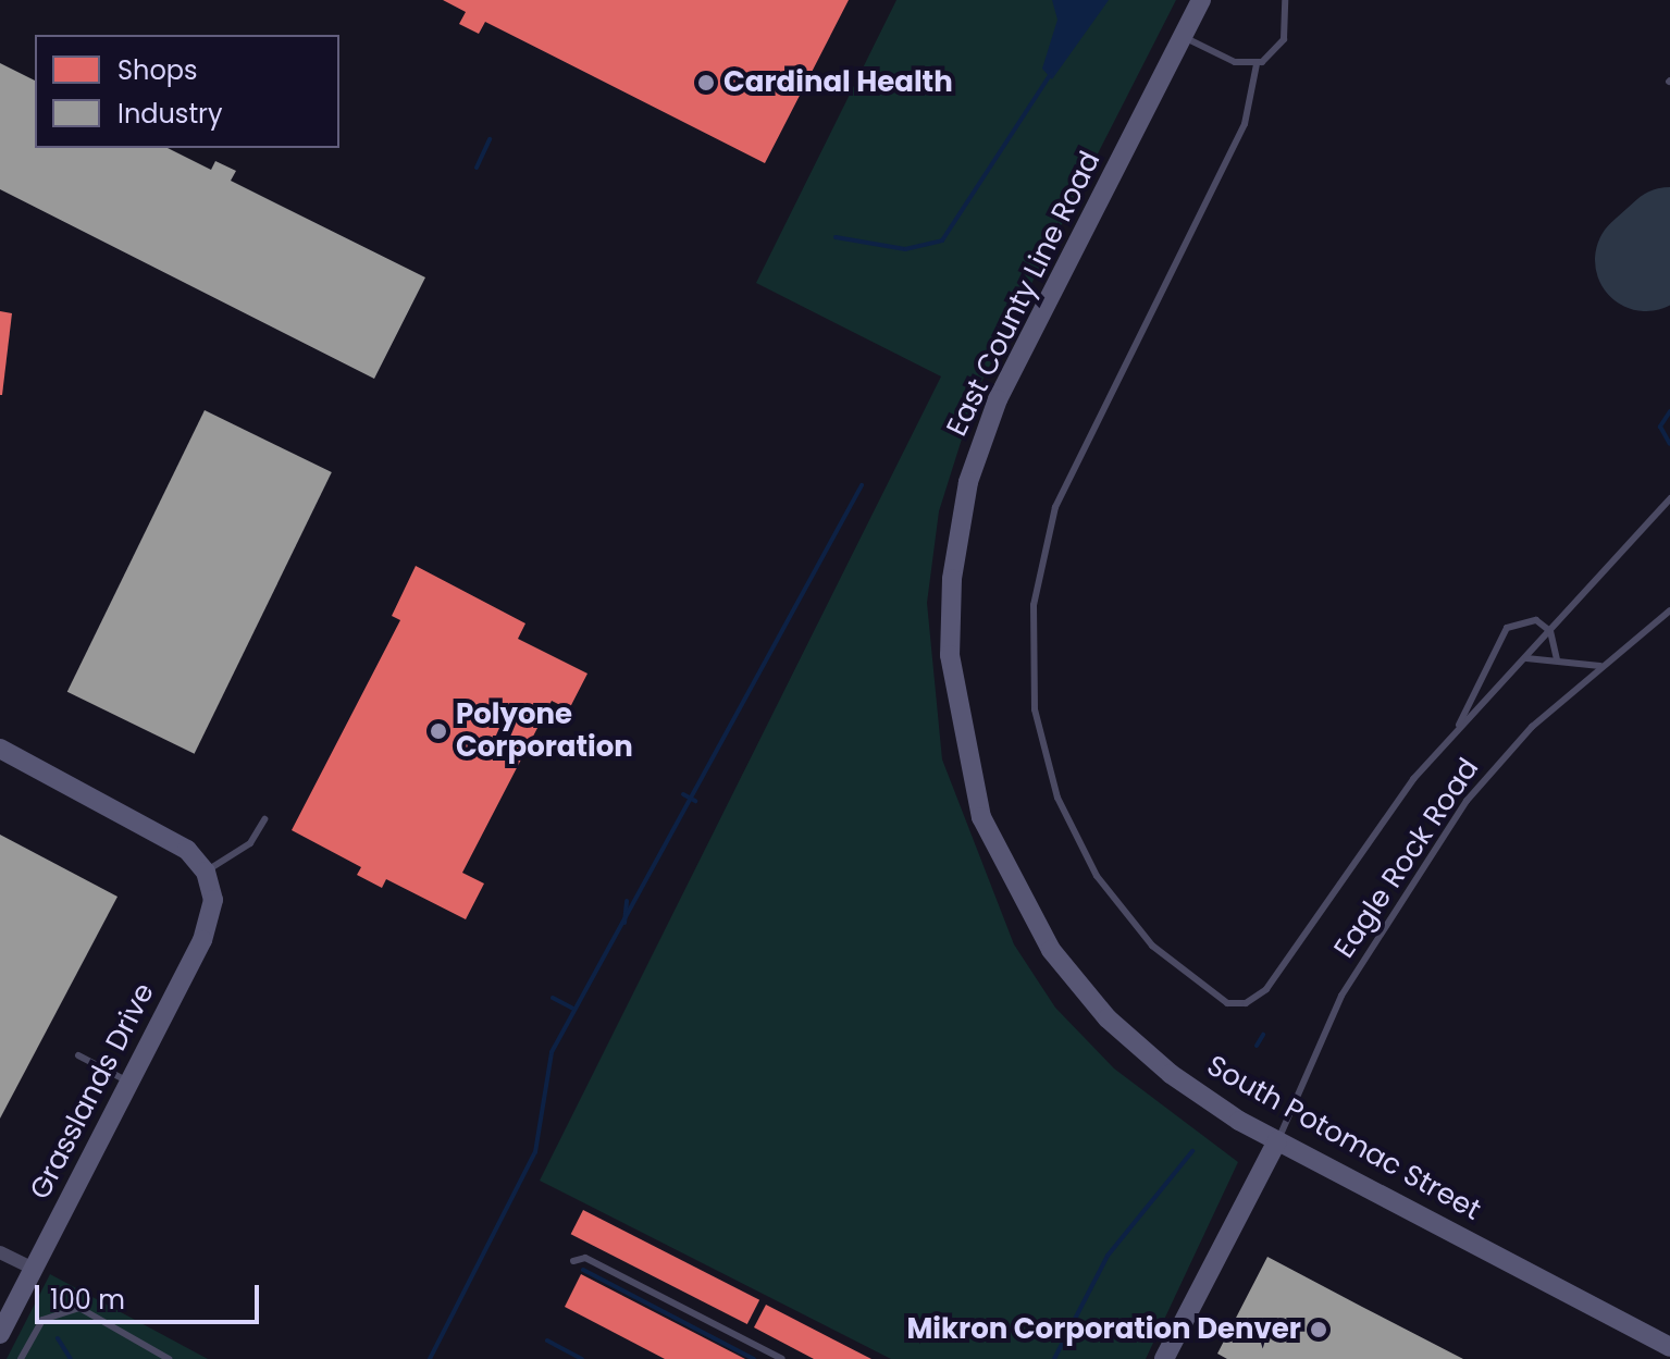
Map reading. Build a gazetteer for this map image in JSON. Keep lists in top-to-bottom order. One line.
{"streets":{"main road":["East County Line Road","Grasslands Drive","South Potomac Street"],"lane":["Eagle Rock Road"]},"crossings":[["East County Line Road","South Potomac Street"],["Eagle Rock Road","South Potomac Street"]],"places":["Cardinal Health","Polyone Corporation","Mikron Corporation Denver"],"legend":["Shops","Industry"],"scale_bar":"100 m"}
